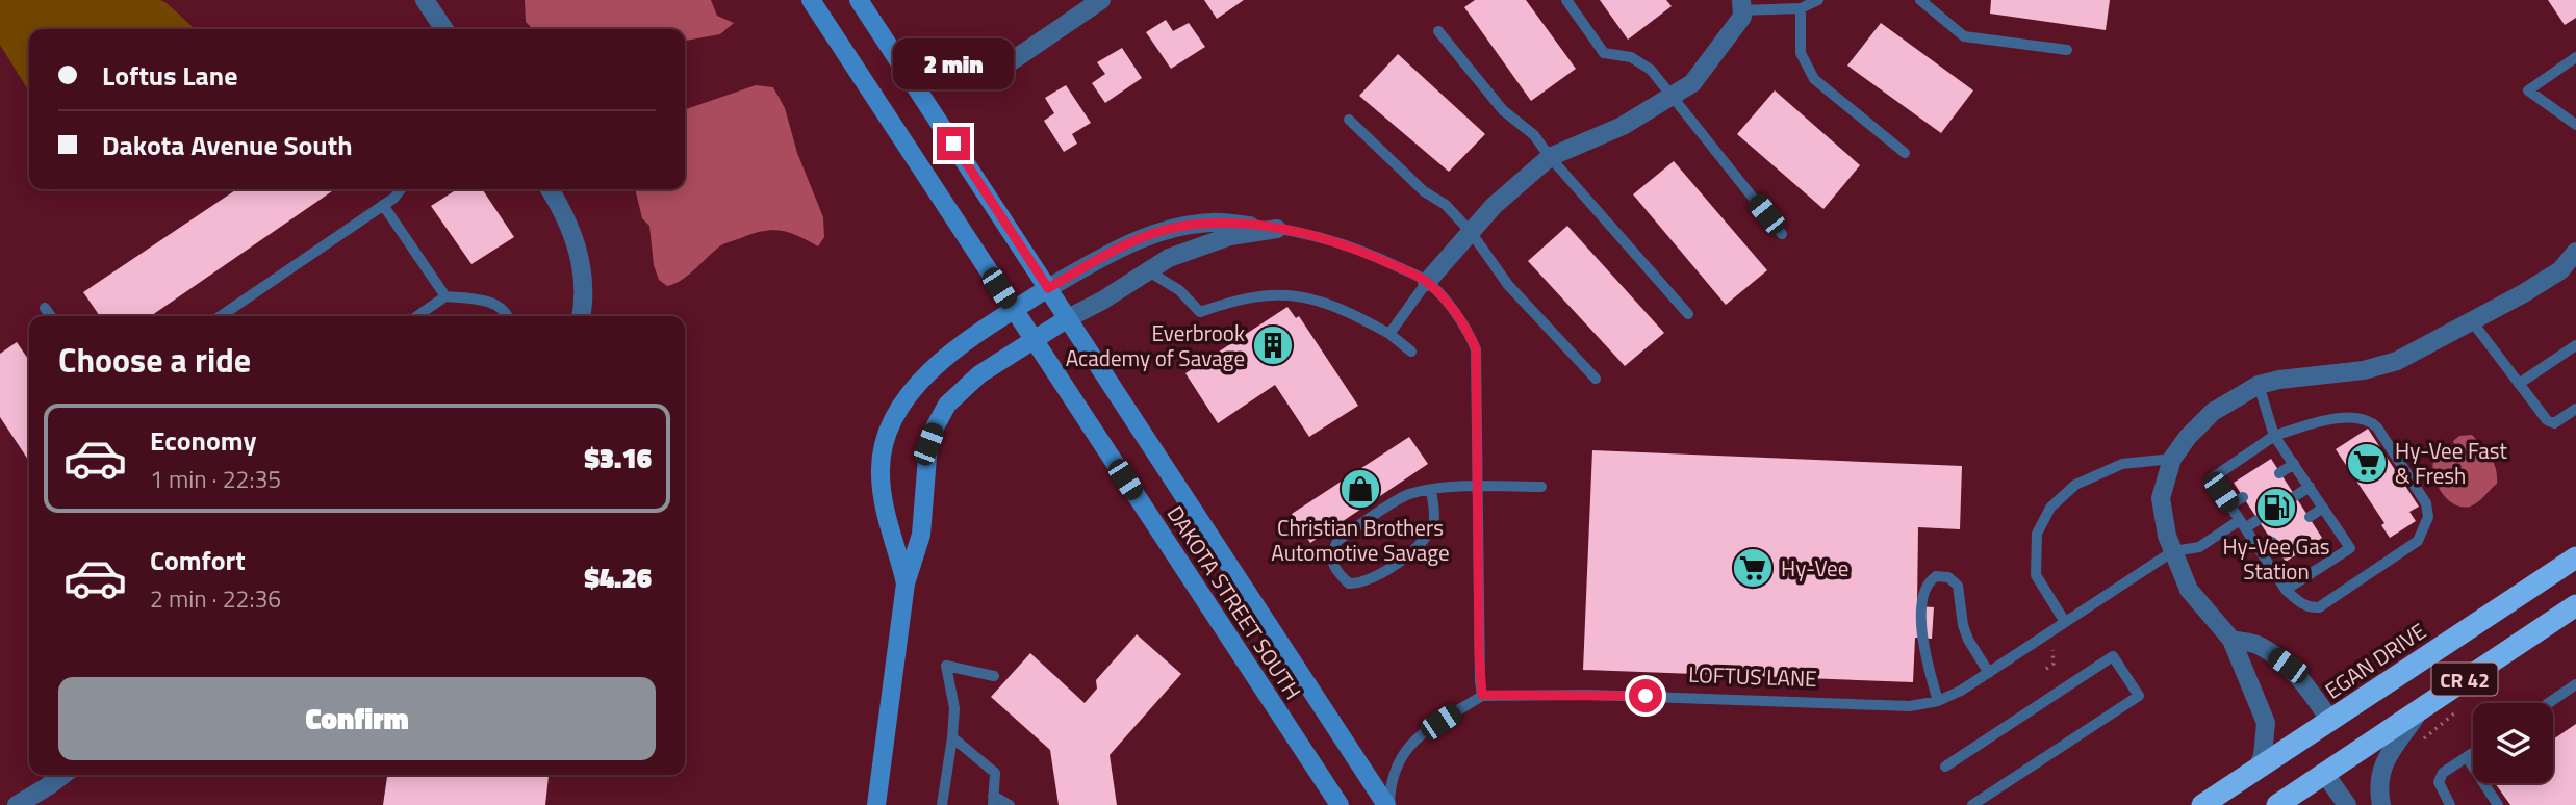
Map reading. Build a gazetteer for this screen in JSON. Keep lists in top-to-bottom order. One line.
{"streets":{"highway":["EGAN DRIVE","CR 42"],"main road":["DAKOTA STREET SOUTH"],"lane":["LOFTUS LANE"]},"places":{"building":["Everbrook Academy of Savage"],"supermarket":["Hy-Vee Fast & Fresh","Hy-Vee"],"shop":["Christian Brothers Automotive Savage"],"fuel station":["Hy-Vee Gas Station"]},"page":{"banner":["Loftus Lane","Dakota Avenue South"],"bubble":"2 min","heading":"Choose a ride","list":[{"name":"Economy","note":"1 min · 22:35","value":"$3.16"},{"name":"Comfort","note":"2 min · 22:36","value":"$4.26"}],"buttons":"Confirm"}}
